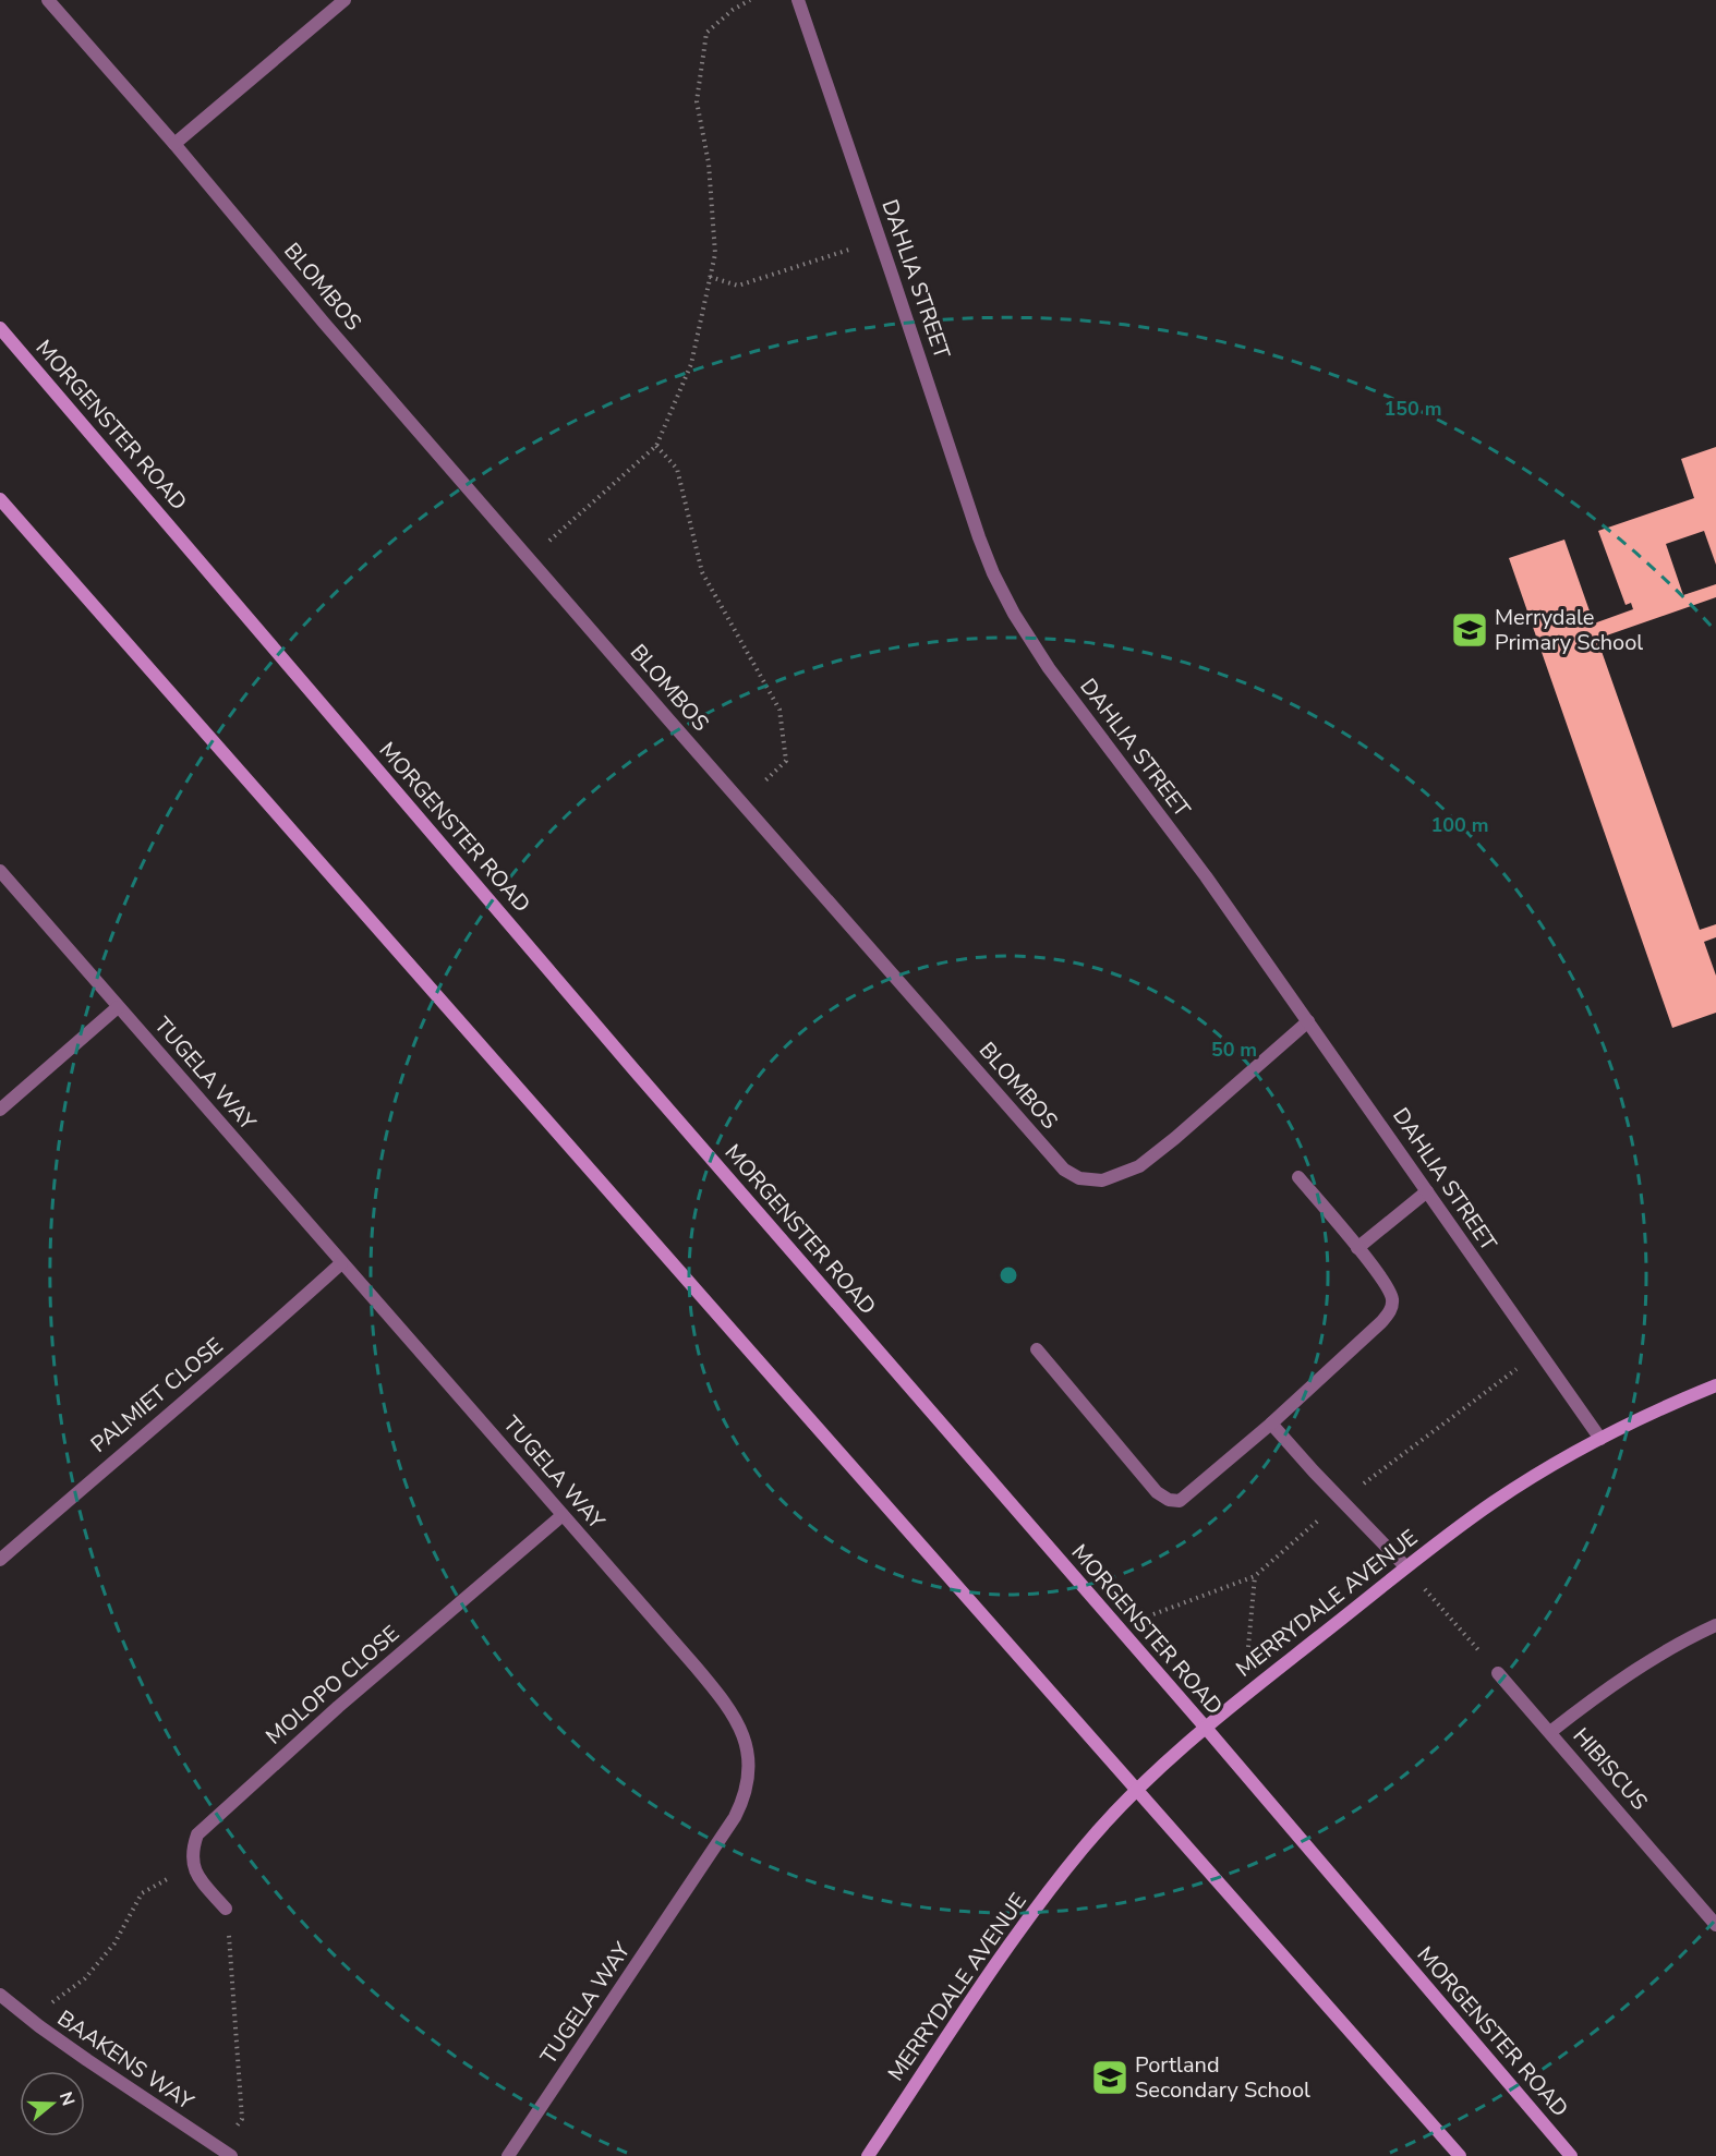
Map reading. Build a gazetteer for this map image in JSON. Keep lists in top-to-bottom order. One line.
{"streets":{"main road":["MORGENSTER ROAD","MERRYDALE AVENUE"],"street":["DAHLIA STREET","BLOMBOS","TUGELA WAY","PALMIET CLOSE","MOLOPO CLOSE","HIBISCUS","BAAKENS WAY"]},"crossings":[["DAHLIA STREET","BLOMBOS"],["DAHLIA STREET","MERRYDALE AVENUE"],["MORGENSTER ROAD","MERRYDALE AVENUE"],["TUGELA WAY","PALMIET CLOSE"],["TUGELA WAY","MOLOPO CLOSE"]],"places":{"school or university":["Merrydale Primary School","Portland Secondary School"]},"north":"right","rings":["150 m","100 m","50 m"]}
